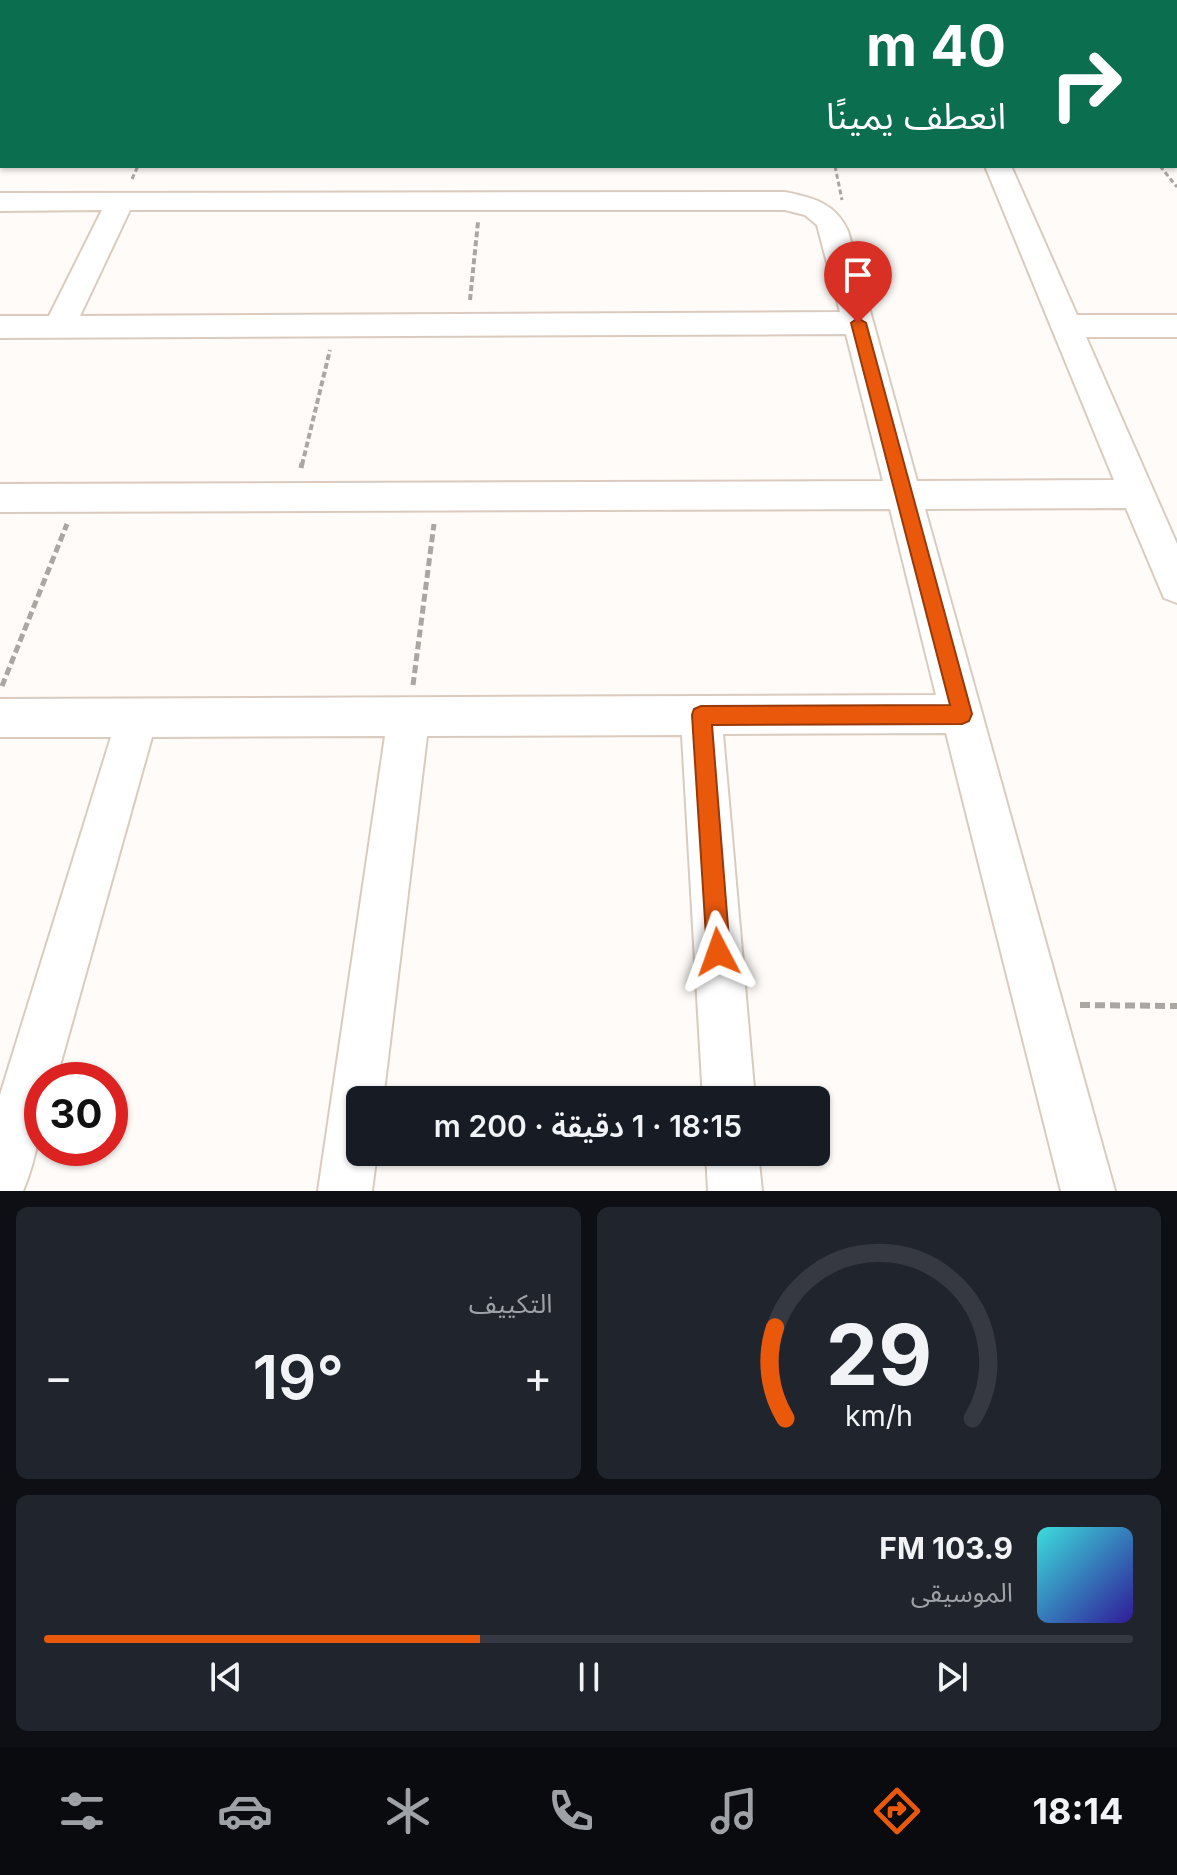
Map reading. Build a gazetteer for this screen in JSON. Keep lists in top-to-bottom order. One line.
{"page":{"turn":["40 m","انعطف يمينًا"],"limit":"30","trip":"18:15 · 1 دقيقة · 200 m","tile":"التكييف","heat":["−","19°","+"],"song":["103.9 FM","الموسيقى"],"tabs":"18:14","gauge":["29","km/h"]}}
